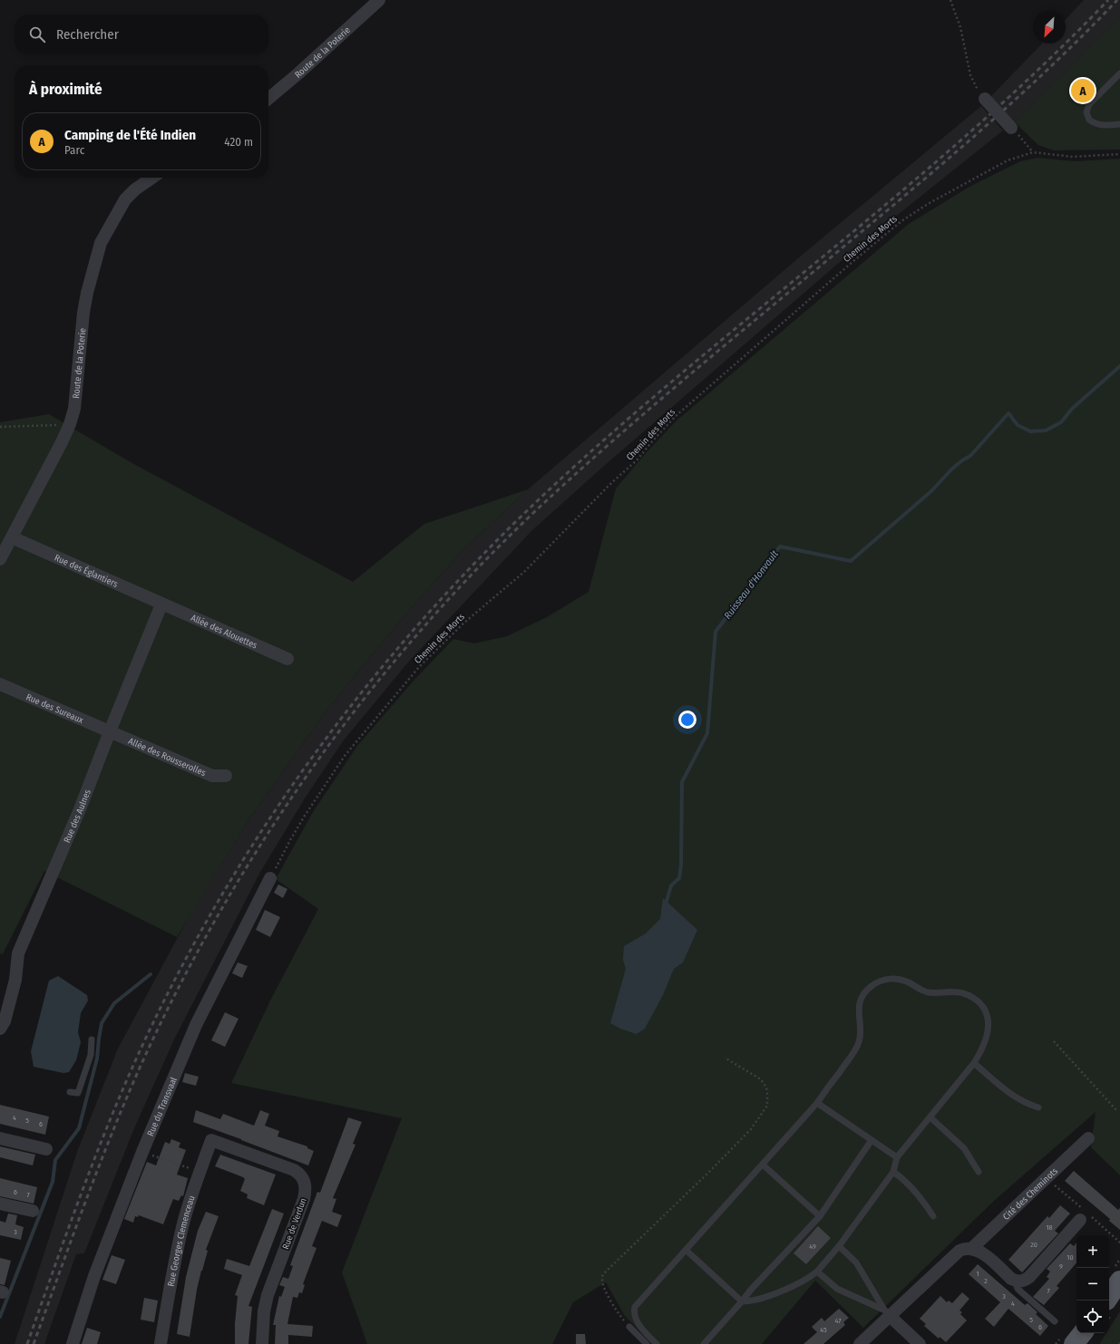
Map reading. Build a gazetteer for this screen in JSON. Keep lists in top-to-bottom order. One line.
{"streets":{"street":["Route de la Poterie","Rue des Églantiers","Allée des Alouettes","Rue des Sureaux","Allée des Rousserolles","Rue des Aulnes","Rue du Transvaal","Cité des Cheminots","Rue de Verdun","Rue Georges Clemenceau"],"path":["Chemin des Morts"]},"crossings":[["Route de la Poterie","Rue des Églantiers"],["Chemin des Morts","Rue du Transvaal"],["Rue des Églantiers","Allée des Alouettes"],["Rue des Églantiers","Rue des Aulnes"],["Allée des Alouettes","Rue des Aulnes"],["Rue des Sureaux","Allée des Rousserolles"],["Rue des Sureaux","Rue des Aulnes"],["Allée des Rousserolles","Rue des Aulnes"],["Rue de Verdun","Rue Georges Clemenceau"]],"water":["Ruisseau d'Honvault"],"house_numbers":["4","5","6","6","7","18","3","20","49","10","9","1","2","7","3","4","5","47","6","45"],"north":"bottom left","page":{"search":"Rechercher","heading":"À proximité","pins":"A","list":[{"mark":"A","name":"Camping de l'Été Indien","note":"Parc","value":"420 m"}],"map_buttons":["+","−"]}}
